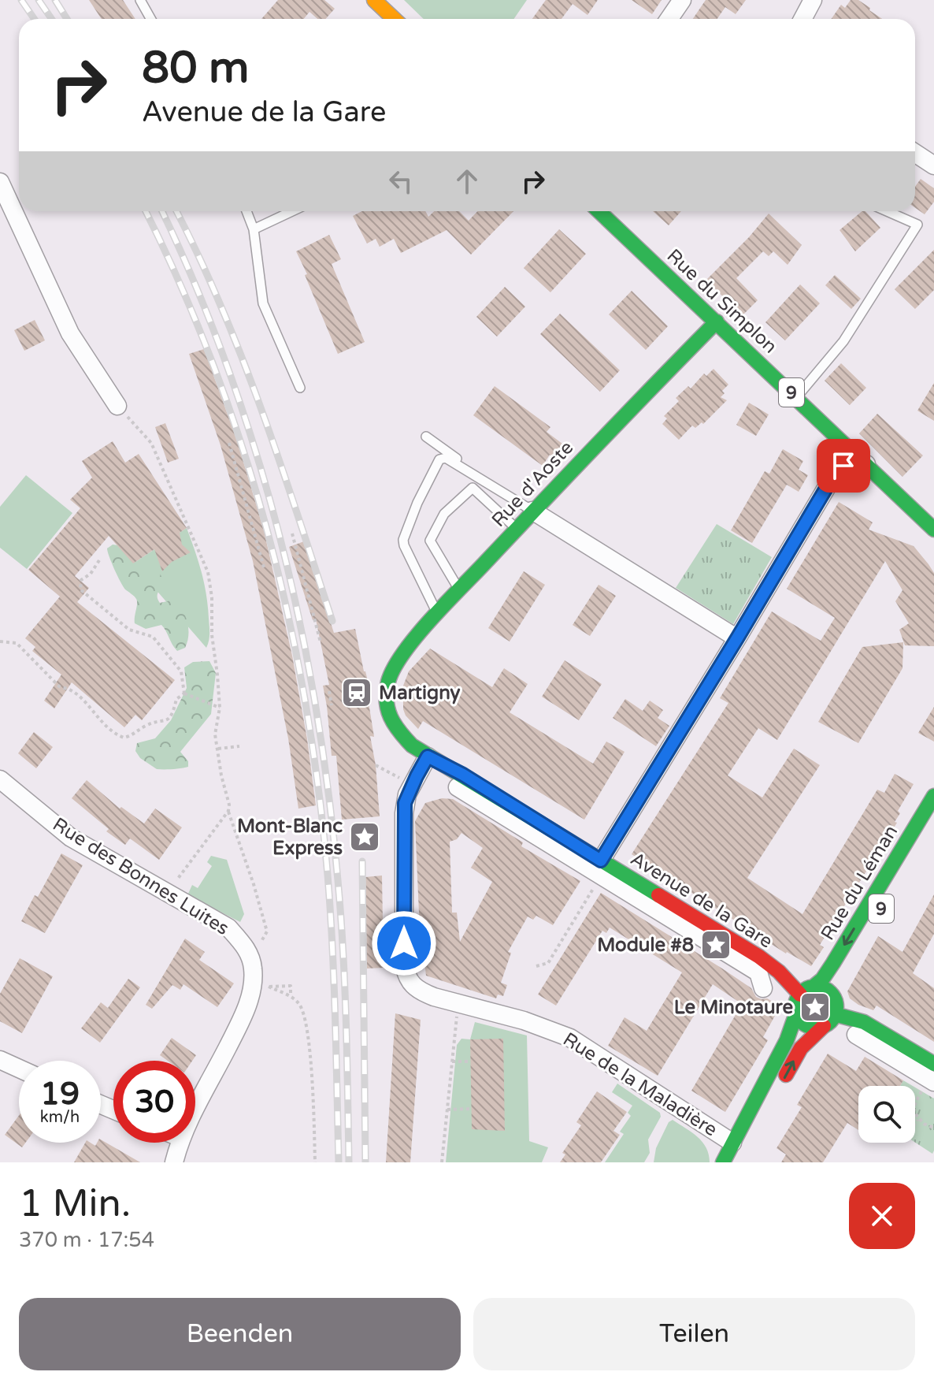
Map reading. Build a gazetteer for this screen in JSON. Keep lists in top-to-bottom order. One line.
{"streets":{"main road":["Rue du Simplon","9","Rue d'Aoste","Rue du Léman","Avenue de la Gare"],"street":["Rue des Bonnes Luites","Rue de la Maladière"]},"crossings":[["Rue du Simplon","Rue d'Aoste"],["9","Rue du Léman"],["9","Avenue de la Gare"],["Rue d'Aoste","Avenue de la Gare"],["Rue du Léman","Avenue de la Gare"],["Avenue de la Gare","Rue de la Maladière"]],"places":{"station":["Martigny"],"place":["Mont-Blanc Express","Module #8","Le Minotaure"]},"page":{"turn":["80 m","Avenue de la Gare"],"speed":"19 km/h","limit":"30","heading":["1 Min.","370 m · 17:54"],"buttons":["Beenden","Teilen"]}}
